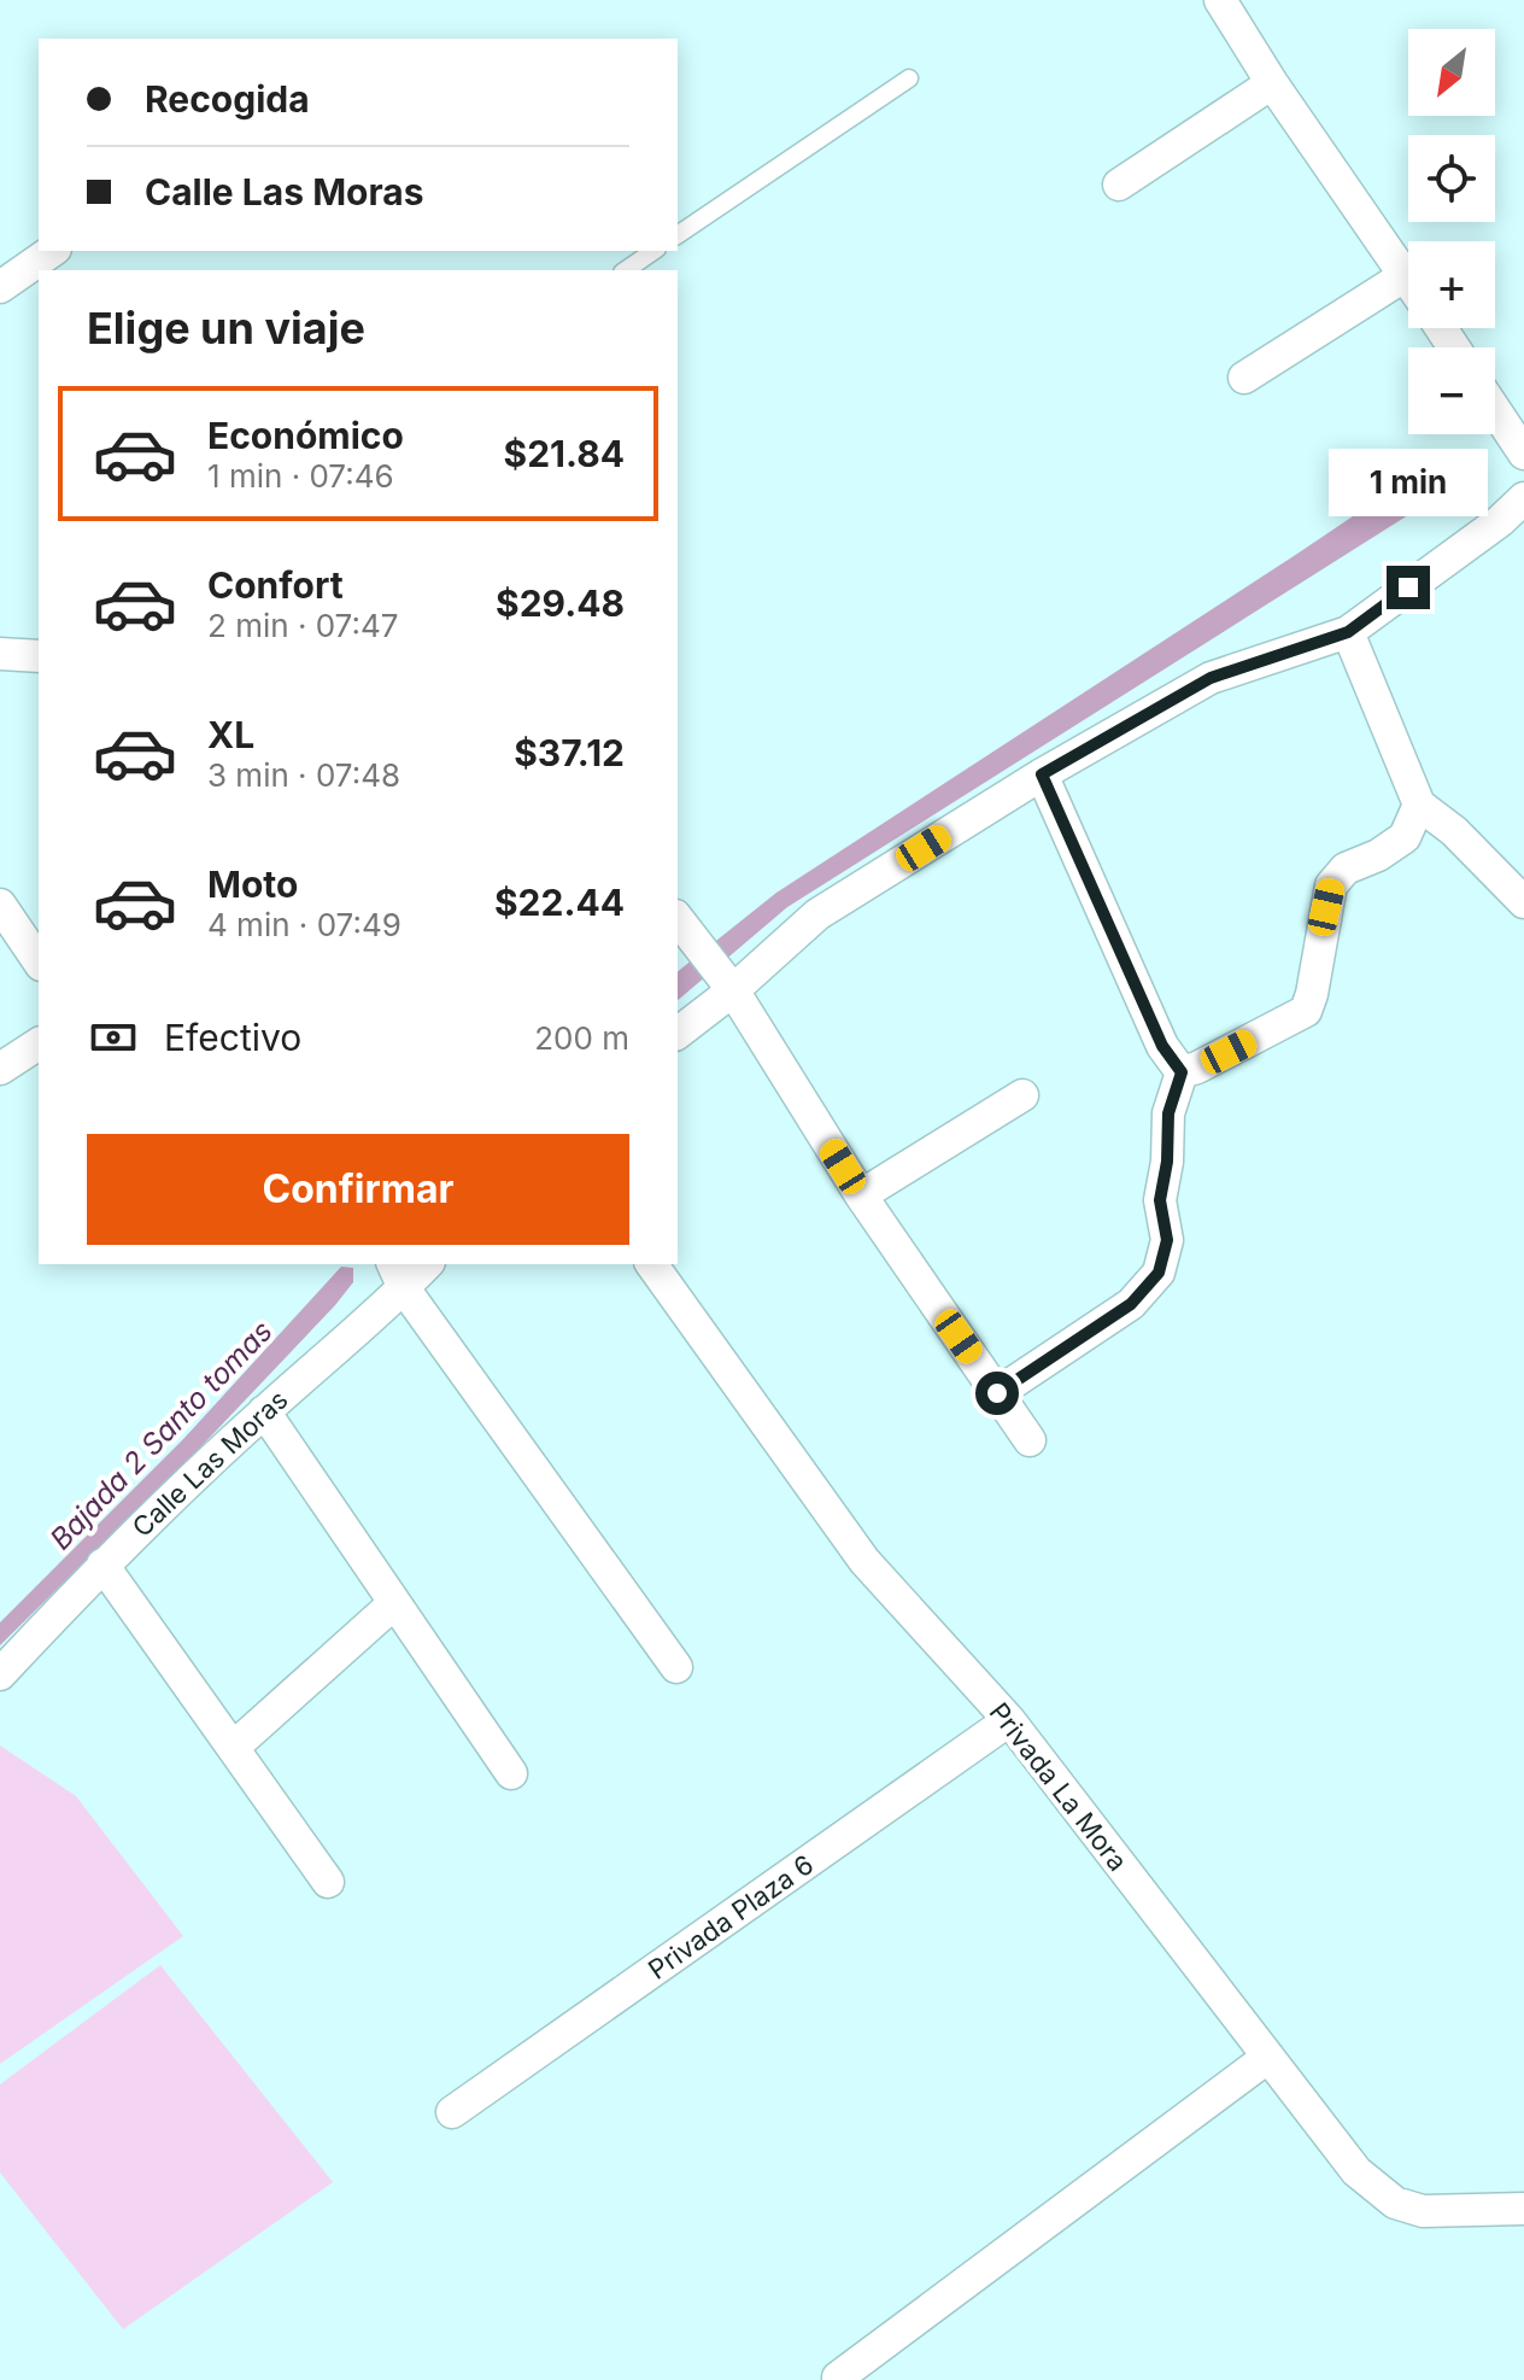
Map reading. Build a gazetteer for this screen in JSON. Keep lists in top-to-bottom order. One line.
{"streets":{"street":["Calle Las Moras","Privada La Mora","Privada Plaza 6"]},"crossings":[["Privada La Mora","Privada Plaza 6"]],"water":["Bajada 2 Santo tomas"],"north":"bottom left","page":{"map_buttons":["+","−"],"banner":["Recogida","Calle Las Moras"],"heading":"Elige un viaje","list":[{"name":"Económico","note":"1 min · 07:46","value":"$21.84"},{"name":"Confort","note":"2 min · 07:47","value":"$29.48"},{"name":"XL","note":"3 min · 07:48","value":"$37.12"},{"name":"Moto","note":"4 min · 07:49","value":"$22.44"}],"bubble":"1 min","pay":["Efectivo","200 m"],"buttons":"Confirmar"}}
